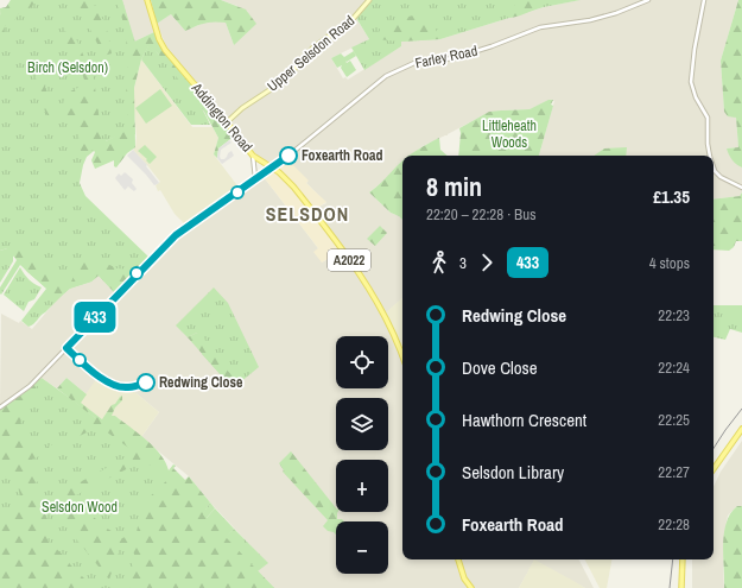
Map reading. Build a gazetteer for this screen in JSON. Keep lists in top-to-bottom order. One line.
{"streets":{"main road":["Upper Selsdon Road","Addington Road","A2022"],"street":["Farley Road"]},"crossings":[["Upper Selsdon Road","Addington Road"],["Farley Road","Addington Road"]],"districts":["SELSDON"],"parks":["Birch (Selsdon)","Littleheath Woods","Selsdon Wood"],"places":["Foxearth Road","Redwing Close"],"lines":["bus line 433"],"page":{"on_map":"433","heading":["8 min","22:20 – 22:28 · Bus","£1.35"],"legs":["3","433","4 stops"],"list":[{"name":"Redwing Close","value":"22:23"},{"name":"Dove Close","value":"22:24"},{"name":"Hawthorn Crescent","value":"22:25"},{"name":"Selsdon Library","value":"22:27"},{"name":"Foxearth Road","value":"22:28"}],"map_buttons":["+","−"]}}
